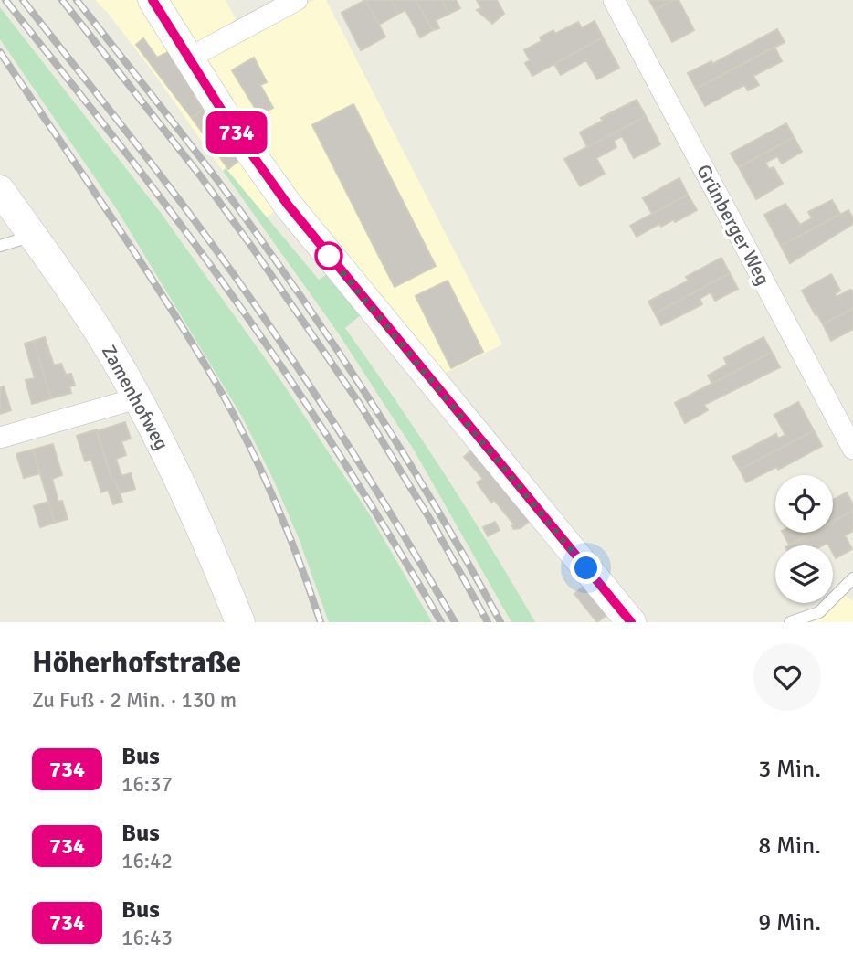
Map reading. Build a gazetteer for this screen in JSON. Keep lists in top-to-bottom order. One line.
{"streets":{"street":["Grünberger Weg","Zamenhofweg"]},"lines":["bus line 734"],"page":{"on_map":"734","heading":["Höherhofstraße","Zu Fuß · 2 Min. · 130 m"],"list":[{"mark":"734","name":"Bus","note":"16:37","value":"3 Min."},{"mark":"734","name":"Bus","note":"16:42","value":"8 Min."},{"mark":"734","name":"Bus","note":"16:43","value":"9 Min."}]}}
